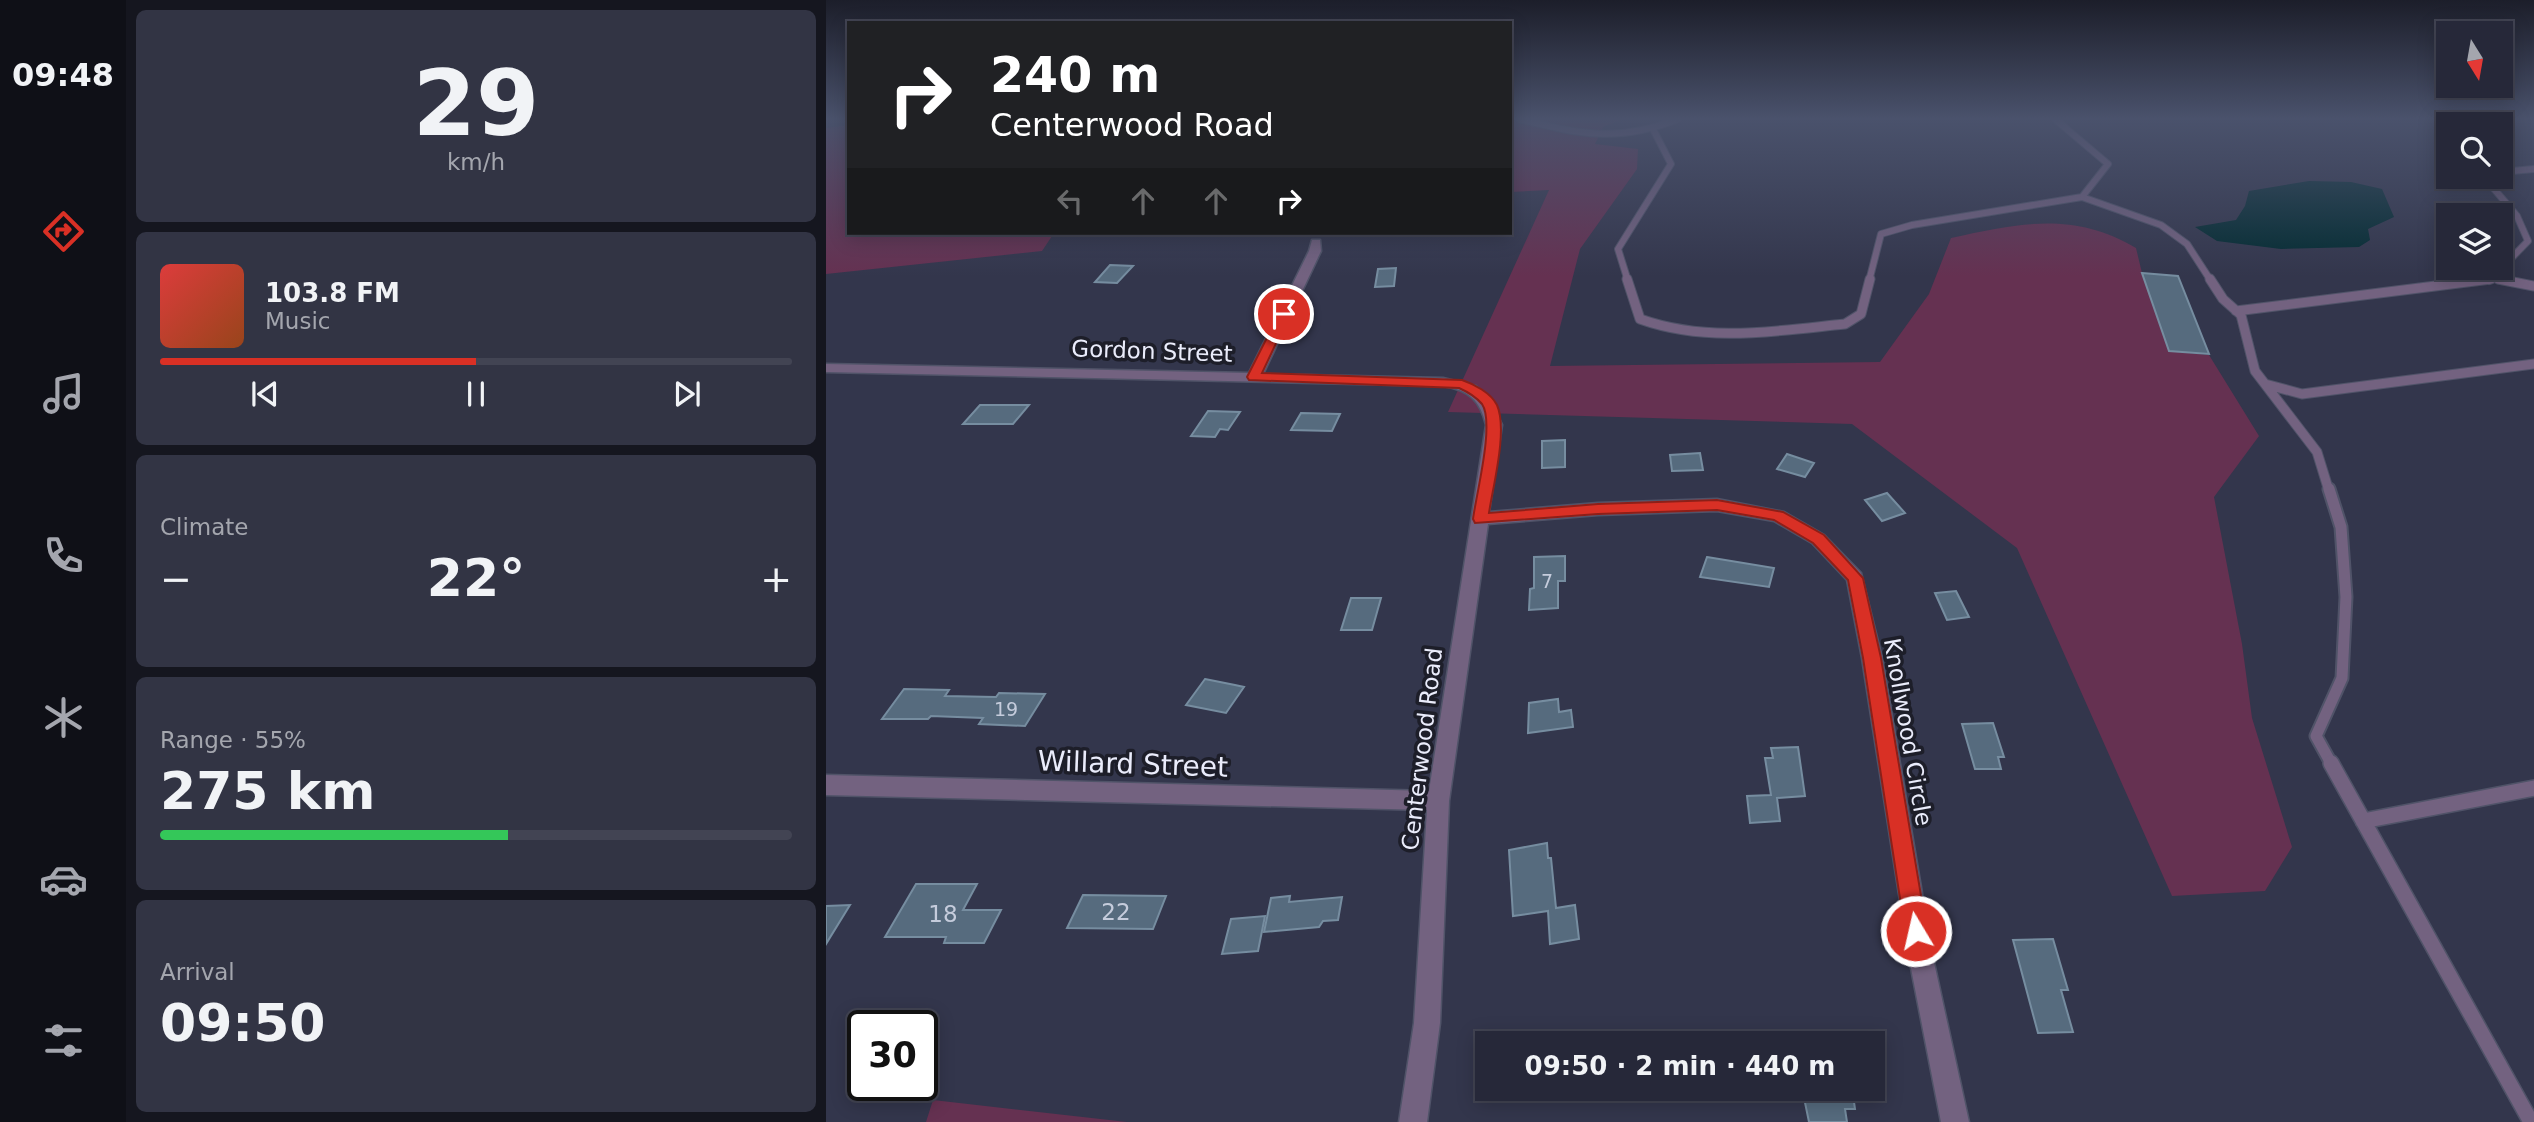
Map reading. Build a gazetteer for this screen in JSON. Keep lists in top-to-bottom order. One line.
{"streets":{"street":["Gordon Street","Knollwood Circle","Centerwood Road","Willard Street"]},"crossings":[["Gordon Street","Centerwood Road"],["Knollwood Circle","Centerwood Road"],["Centerwood Road","Willard Street"]],"house_numbers":["7","19","22","18"],"north":"bottom","page":{"tabs":"09:48","tile":[["29","km/h"],"Climate",["Range · 55%","275 km"],["Arrival","09:50"]],"turn":["240 m","Centerwood Road"],"song":["103.8 FM","Music"],"heat":["−","22°","+"],"limit":"30","trip":"09:50 · 2 min · 440 m"}}
